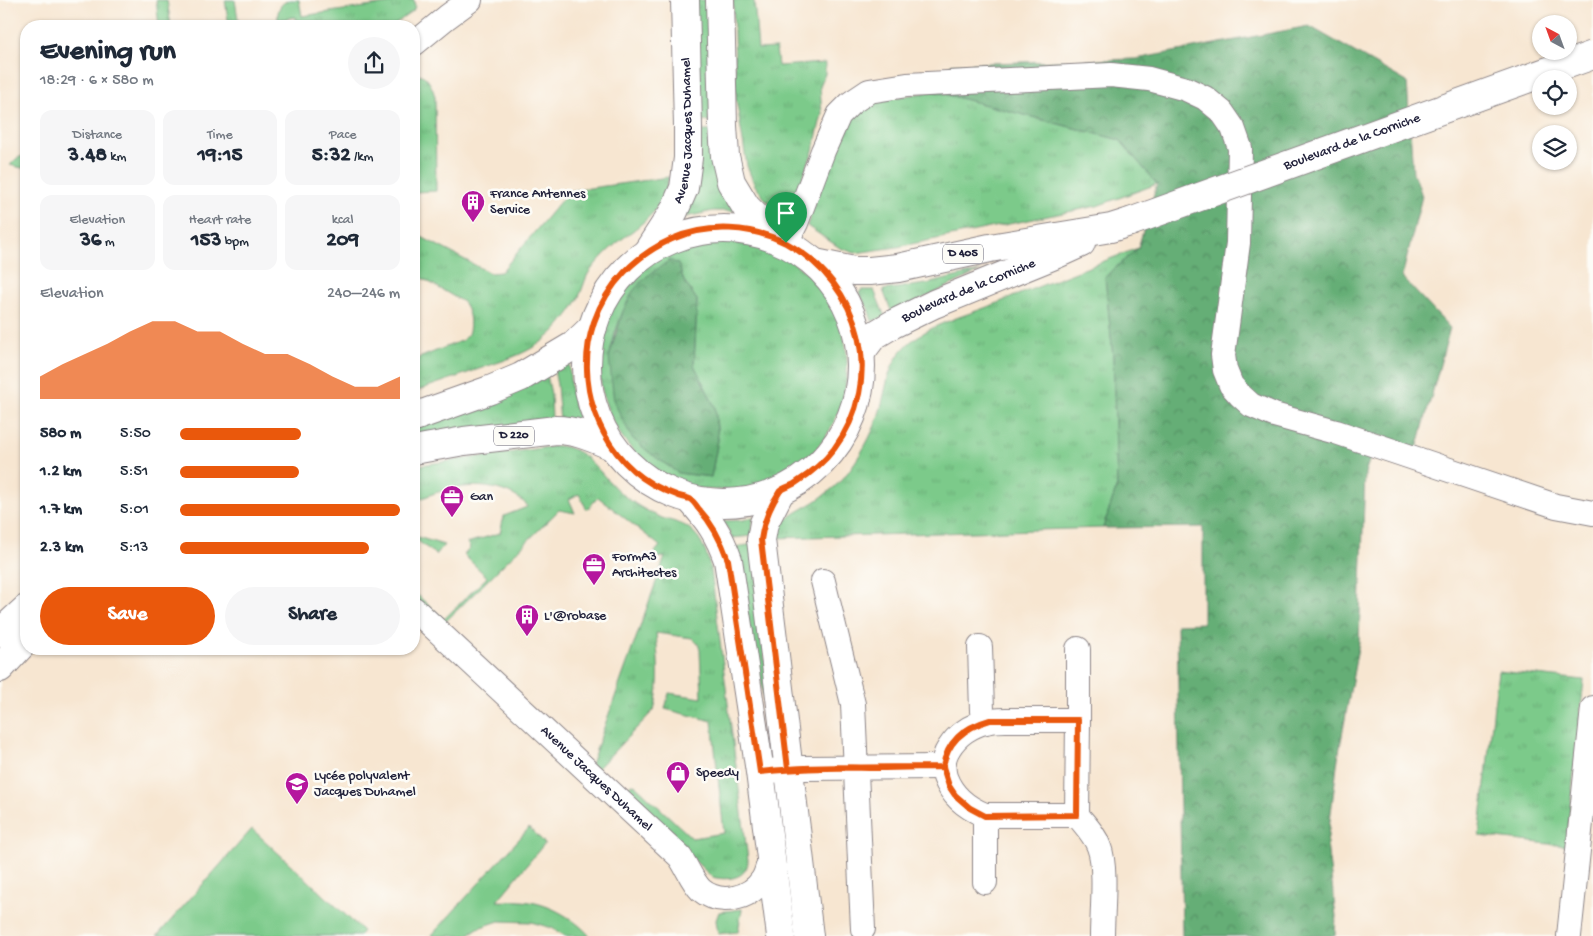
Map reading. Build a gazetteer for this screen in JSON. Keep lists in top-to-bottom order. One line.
{"streets":{"main road":["Avenue Jacques Duhamel","Boulevard de la Corniche","D 405","D 220"]},"places":{"building":["France Antennes Service","L'@robase"],"office":["Gan","FormA3 Architectes"],"shop":["Speedy"],"school or university":["Lycée polyvalent Jacques Duhamel"]},"north":"top left","page":{"heading":["Evening run","18:29 · 6 × 580 m"],"stats":[["Distance","3.48 km"],["Time","19:15"],["Pace","5:32 /km"],["Elevation","36 m"],["Heart rate","153 bpm"],["kcal","209"]],"chart":["Elevation","240–246 m"],"list":[{"name":"580 m","note":"5:50"},{"name":"1.2 km","note":"5:51"},{"name":"1.7 km","note":"5:01"},{"name":"2.3 km","note":"5:13"}],"buttons":["Save","Share"]}}
